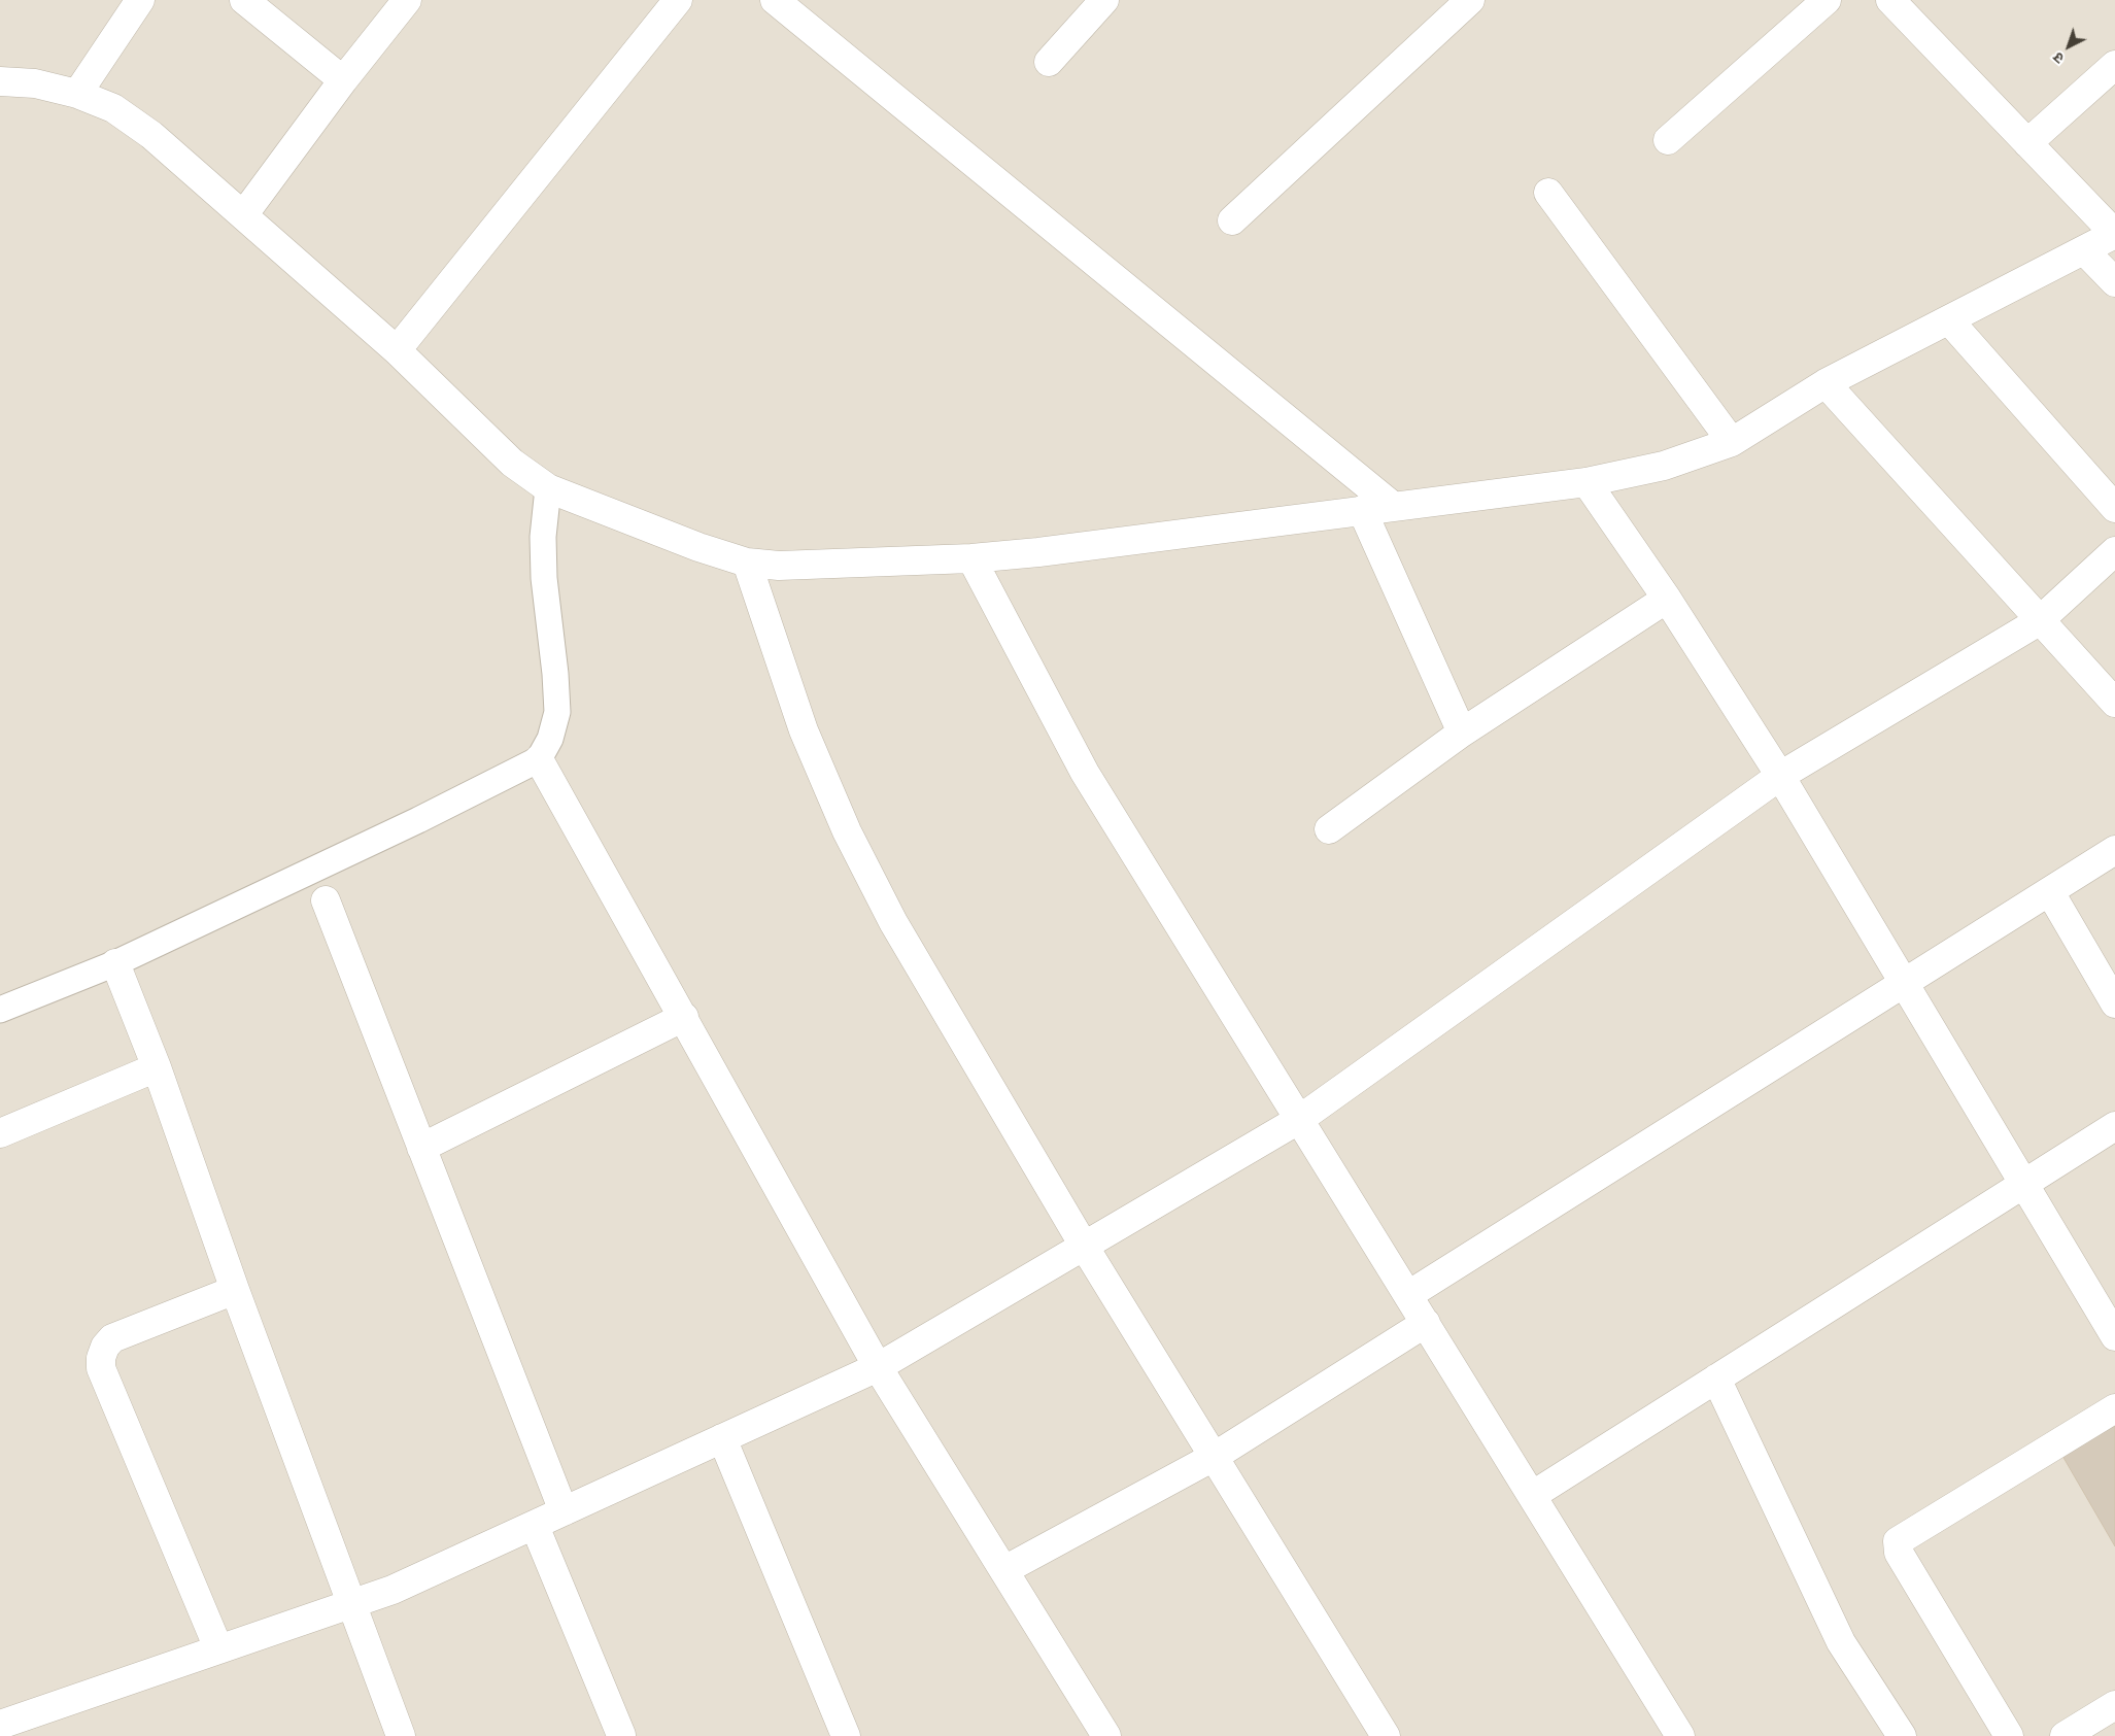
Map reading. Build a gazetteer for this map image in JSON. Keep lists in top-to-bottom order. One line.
{"north":"bottom left"}
